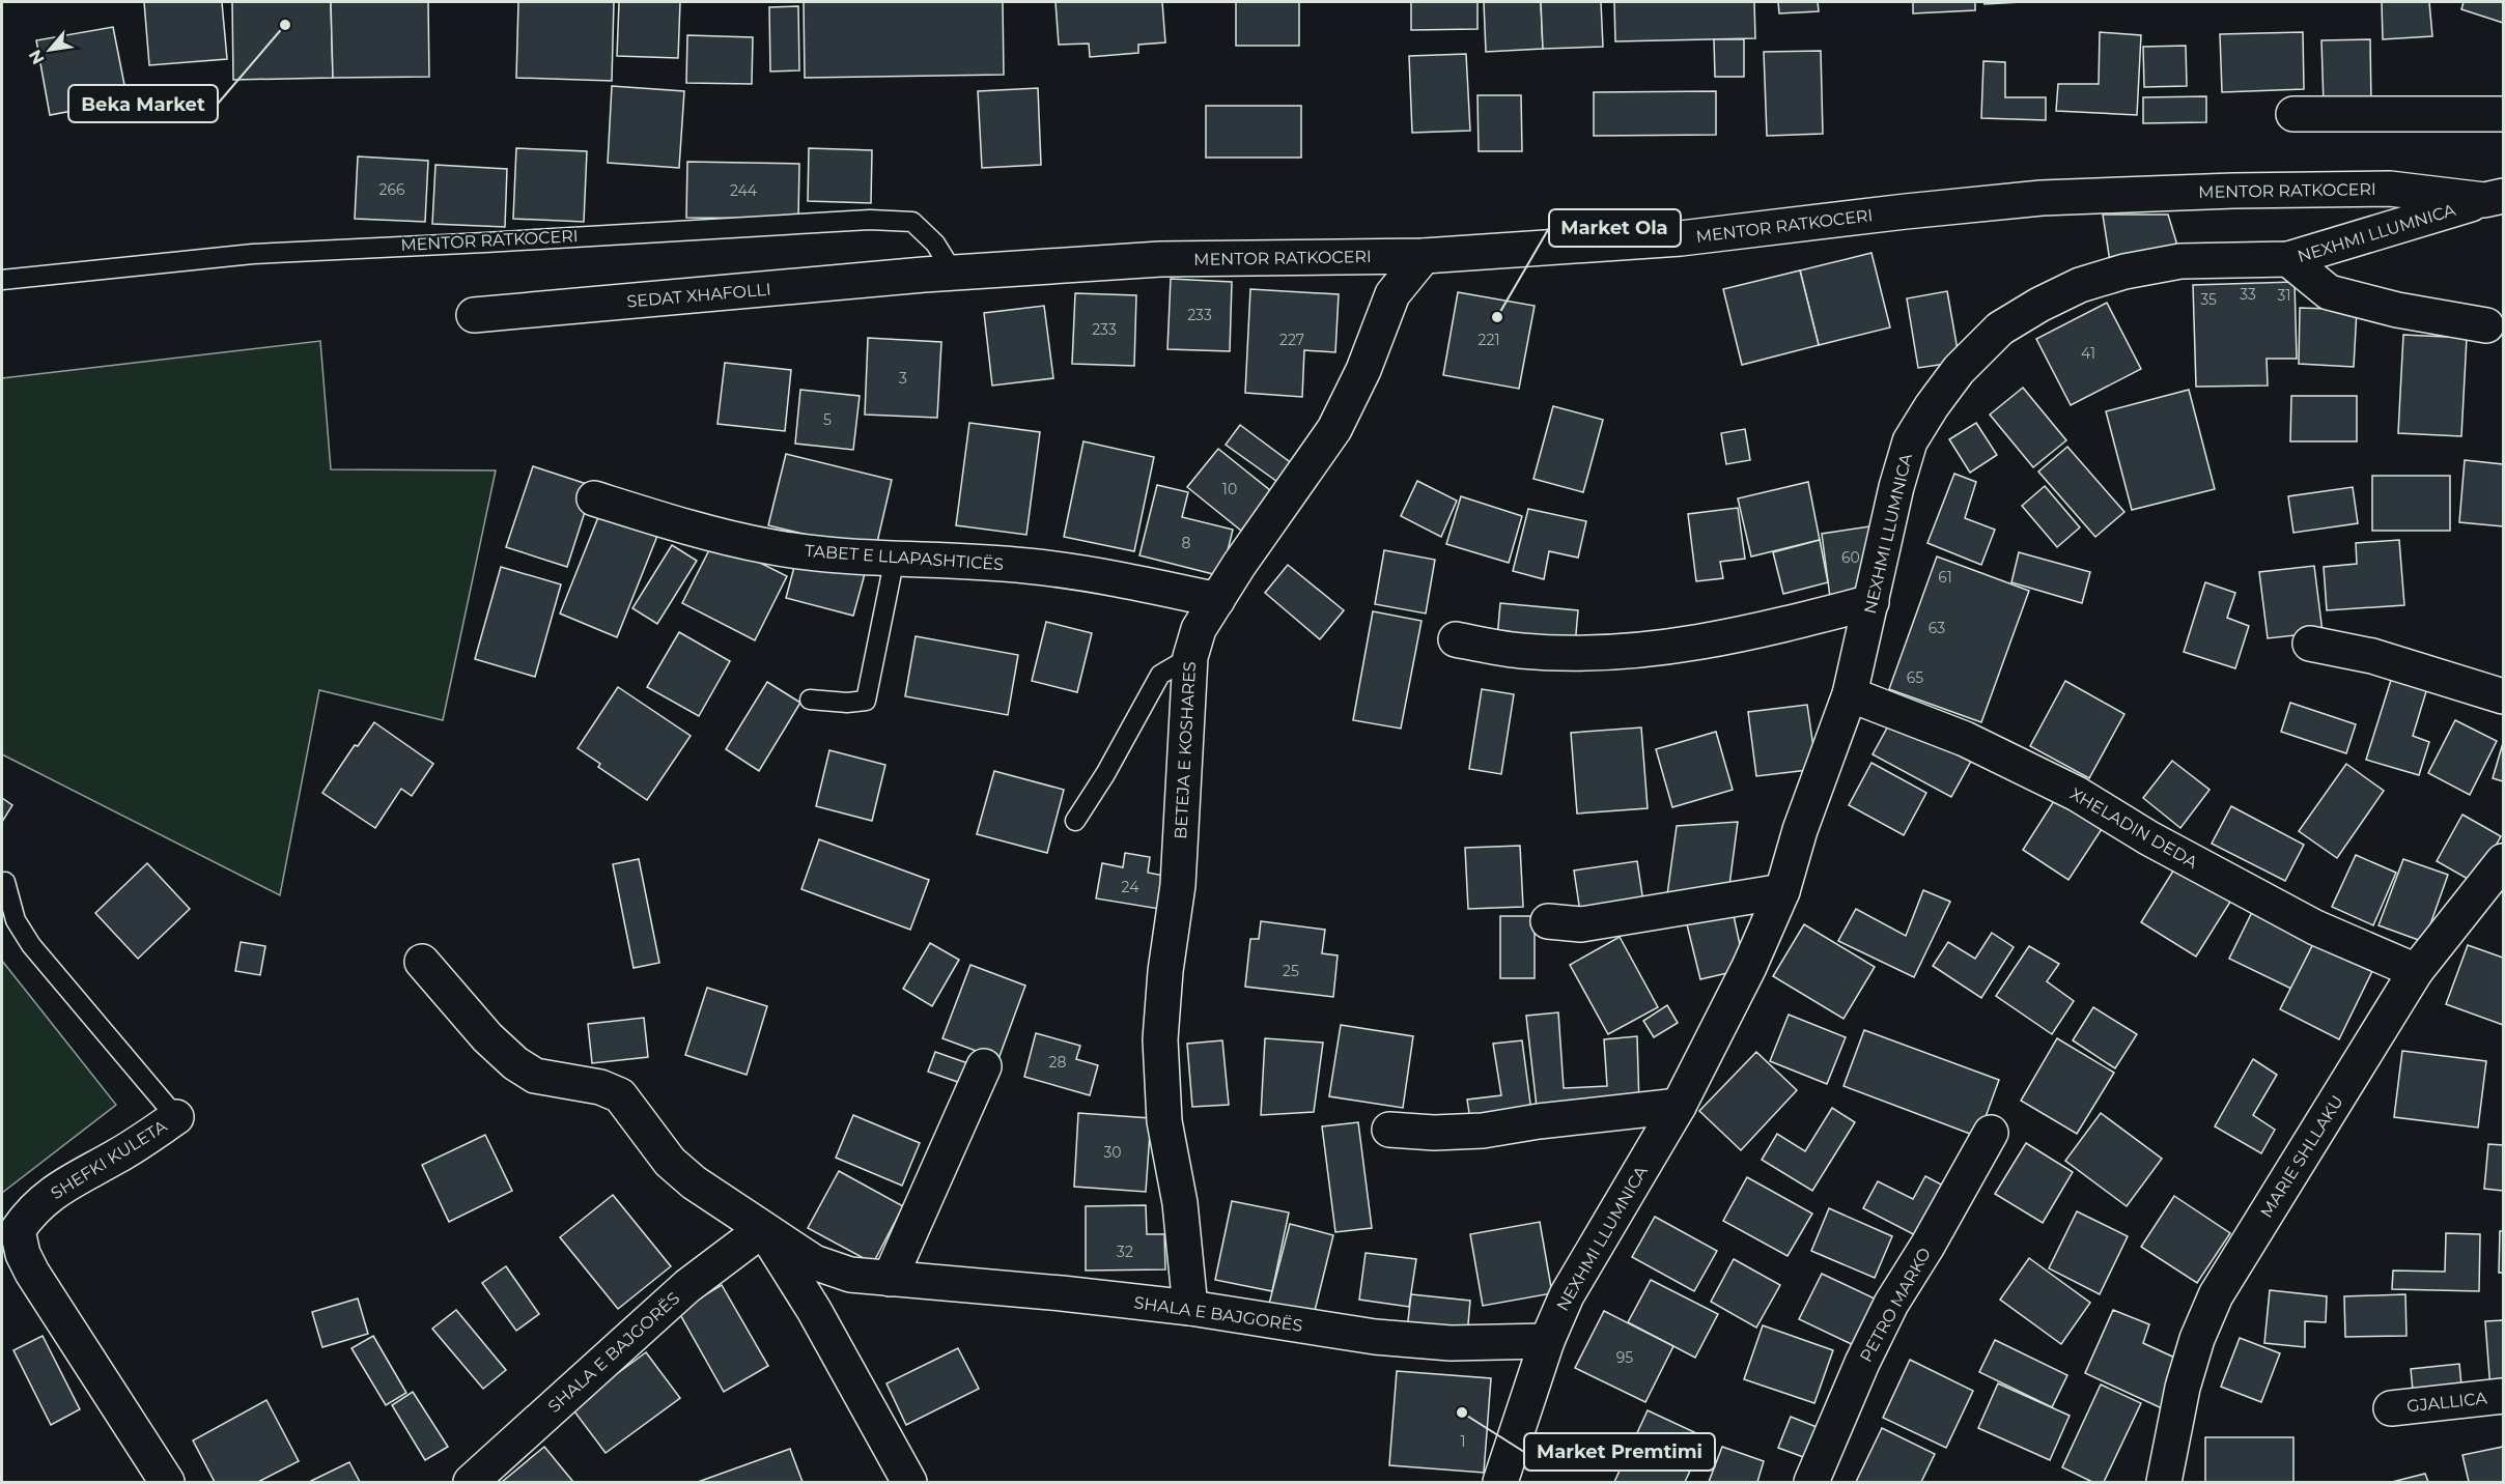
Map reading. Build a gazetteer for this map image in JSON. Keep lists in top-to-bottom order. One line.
{"streets":{"street":["MENTOR RATKOCERI","NEXHMI LLUMNICA","SEDAT XHAFOLLI","TABET E LLAPASHTICËS","BETEJA E KOSHARES","XHELADIN DEDA","MARIE SHLLAKU","SHEFKI KULETA","PETRO MARKO","SHALA E BAJGORËS","GJALLICA"]},"crossings":[["MENTOR RATKOCERI","NEXHMI LLUMNICA"],["MENTOR RATKOCERI","SEDAT XHAFOLLI"],["MENTOR RATKOCERI","BETEJA E KOSHARES"],["NEXHMI LLUMNICA","XHELADIN DEDA"],["NEXHMI LLUMNICA","SHALA E BAJGORËS"],["TABET E LLAPASHTICËS","BETEJA E KOSHARES"],["BETEJA E KOSHARES","SHALA E BAJGORËS"],["XHELADIN DEDA","MARIE SHLLAKU"]],"places":["Beka Market","Market Ola","Market Premtimi"],"house_numbers":["266","244","33","31","35","233","233","227","221","41","3","5","10","8","60","61","63","65","24","25","28","30","32","95","1"],"north":"bottom left"}
